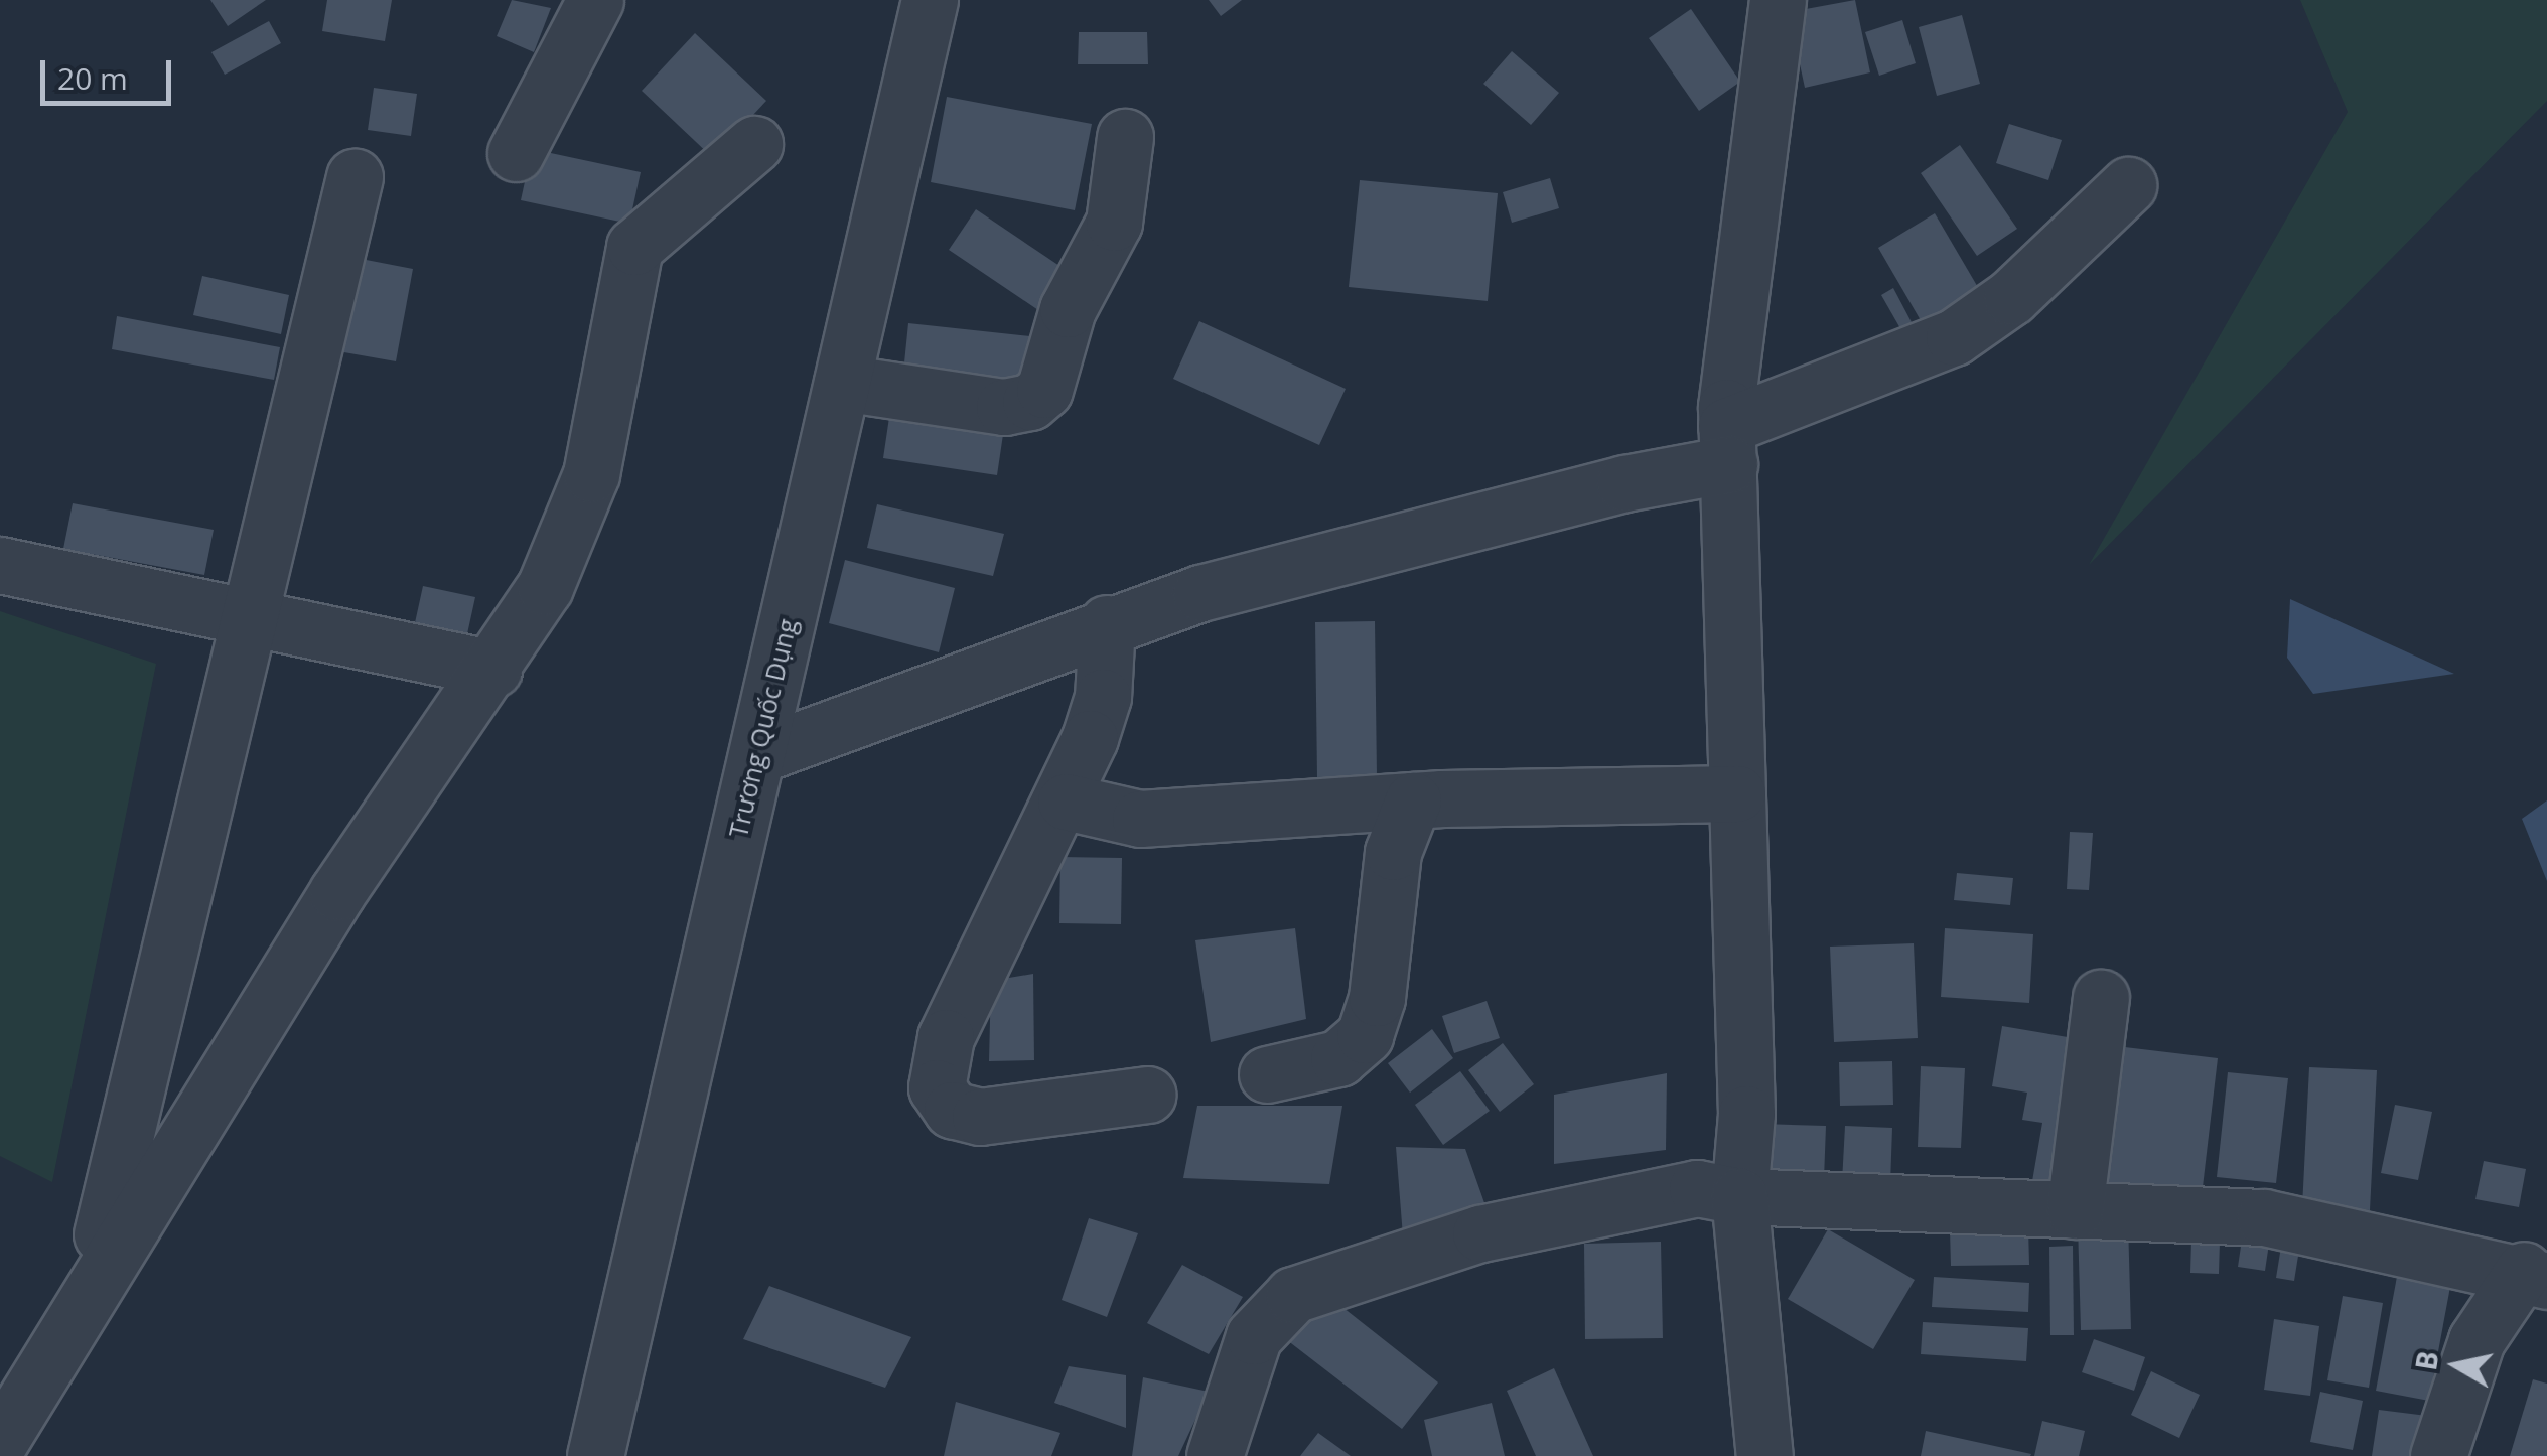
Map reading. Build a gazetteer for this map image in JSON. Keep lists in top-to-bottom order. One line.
{"streets":{"street":["Trương Quốc Dụng"]},"scale_bar":"20 m","north":"left"}
